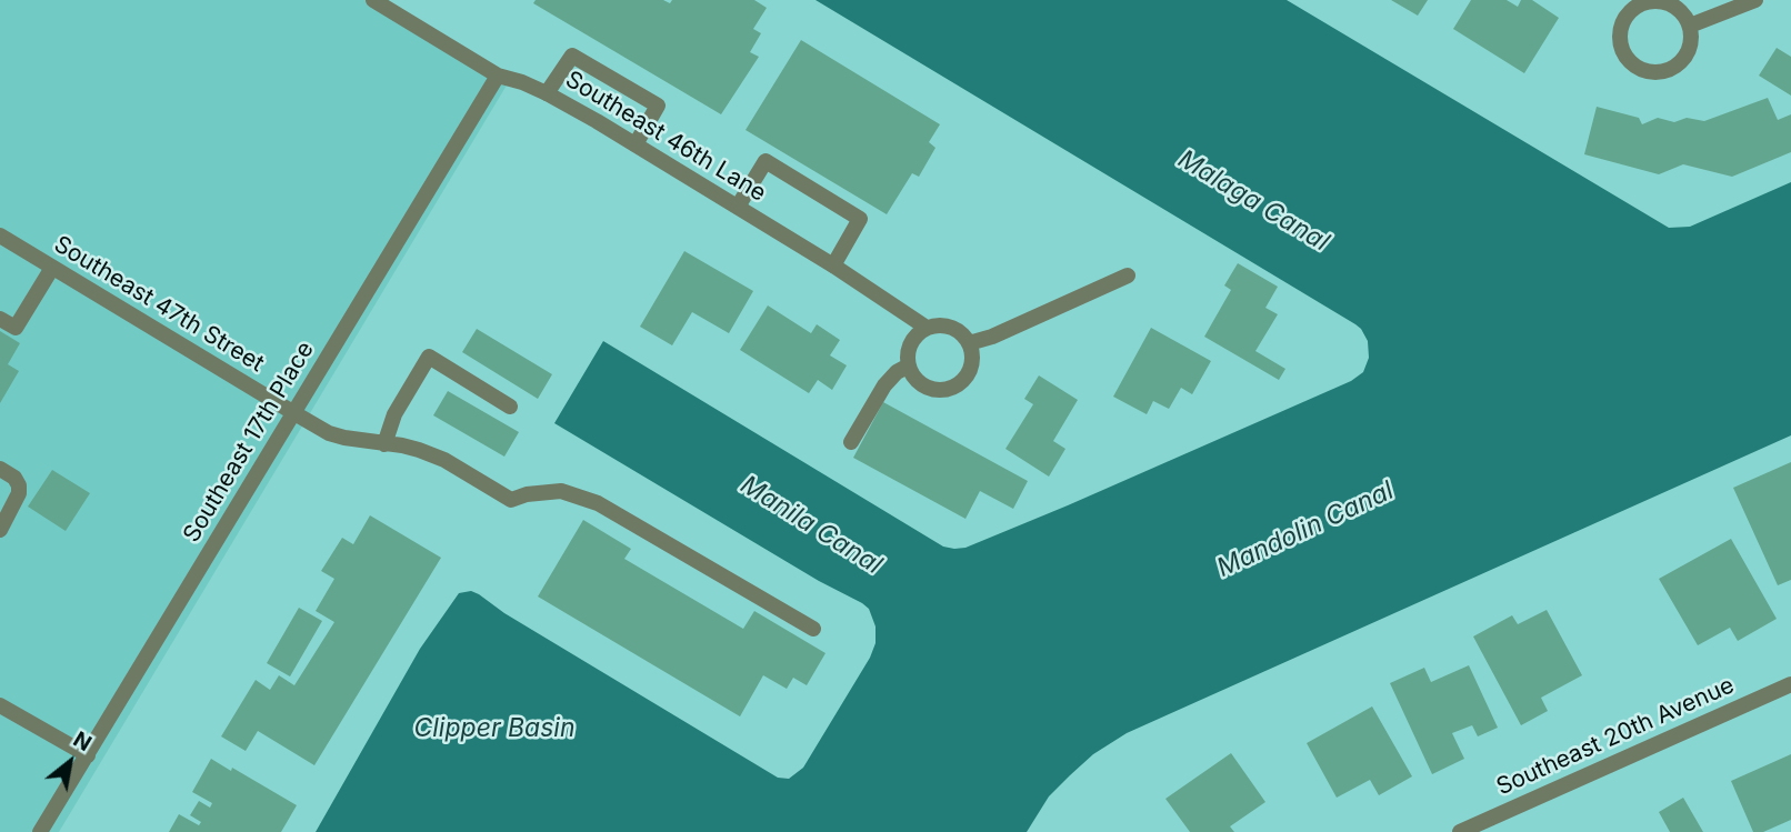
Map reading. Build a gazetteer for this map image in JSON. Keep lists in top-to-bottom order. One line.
{"streets":{"street":["Southeast 46th Lane","Southeast 47th Street","Southeast 17th Place","Southeast 20th Avenue"]},"crossings":[["Southeast 46th Lane","Southeast 17th Place"],["Southeast 47th Street","Southeast 17th Place"]],"water":["Malaga Canal","Manila Canal","Mandolin Canal","Clipper Basin"],"north":"top right"}
